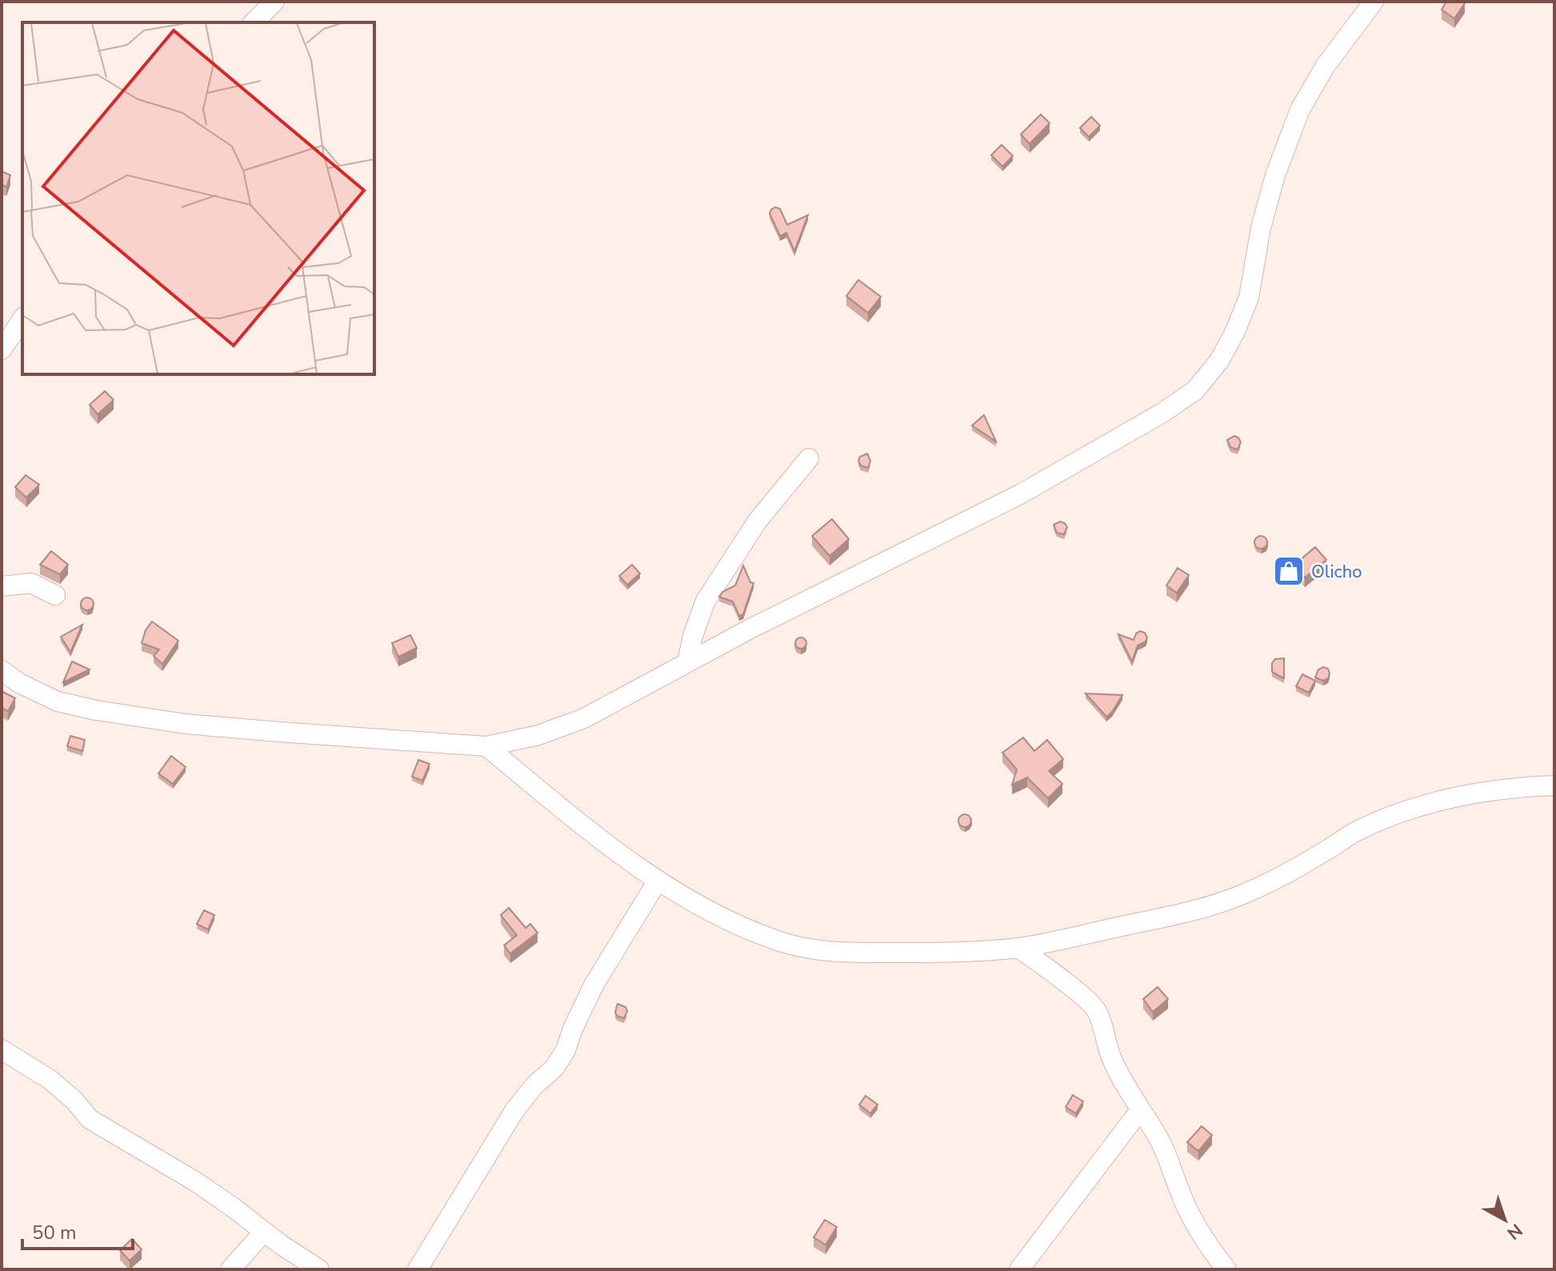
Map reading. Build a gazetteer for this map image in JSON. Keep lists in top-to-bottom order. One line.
{"places":{"shop":["Olicho"]},"scale_bar":"50 m","north":"bottom right"}
